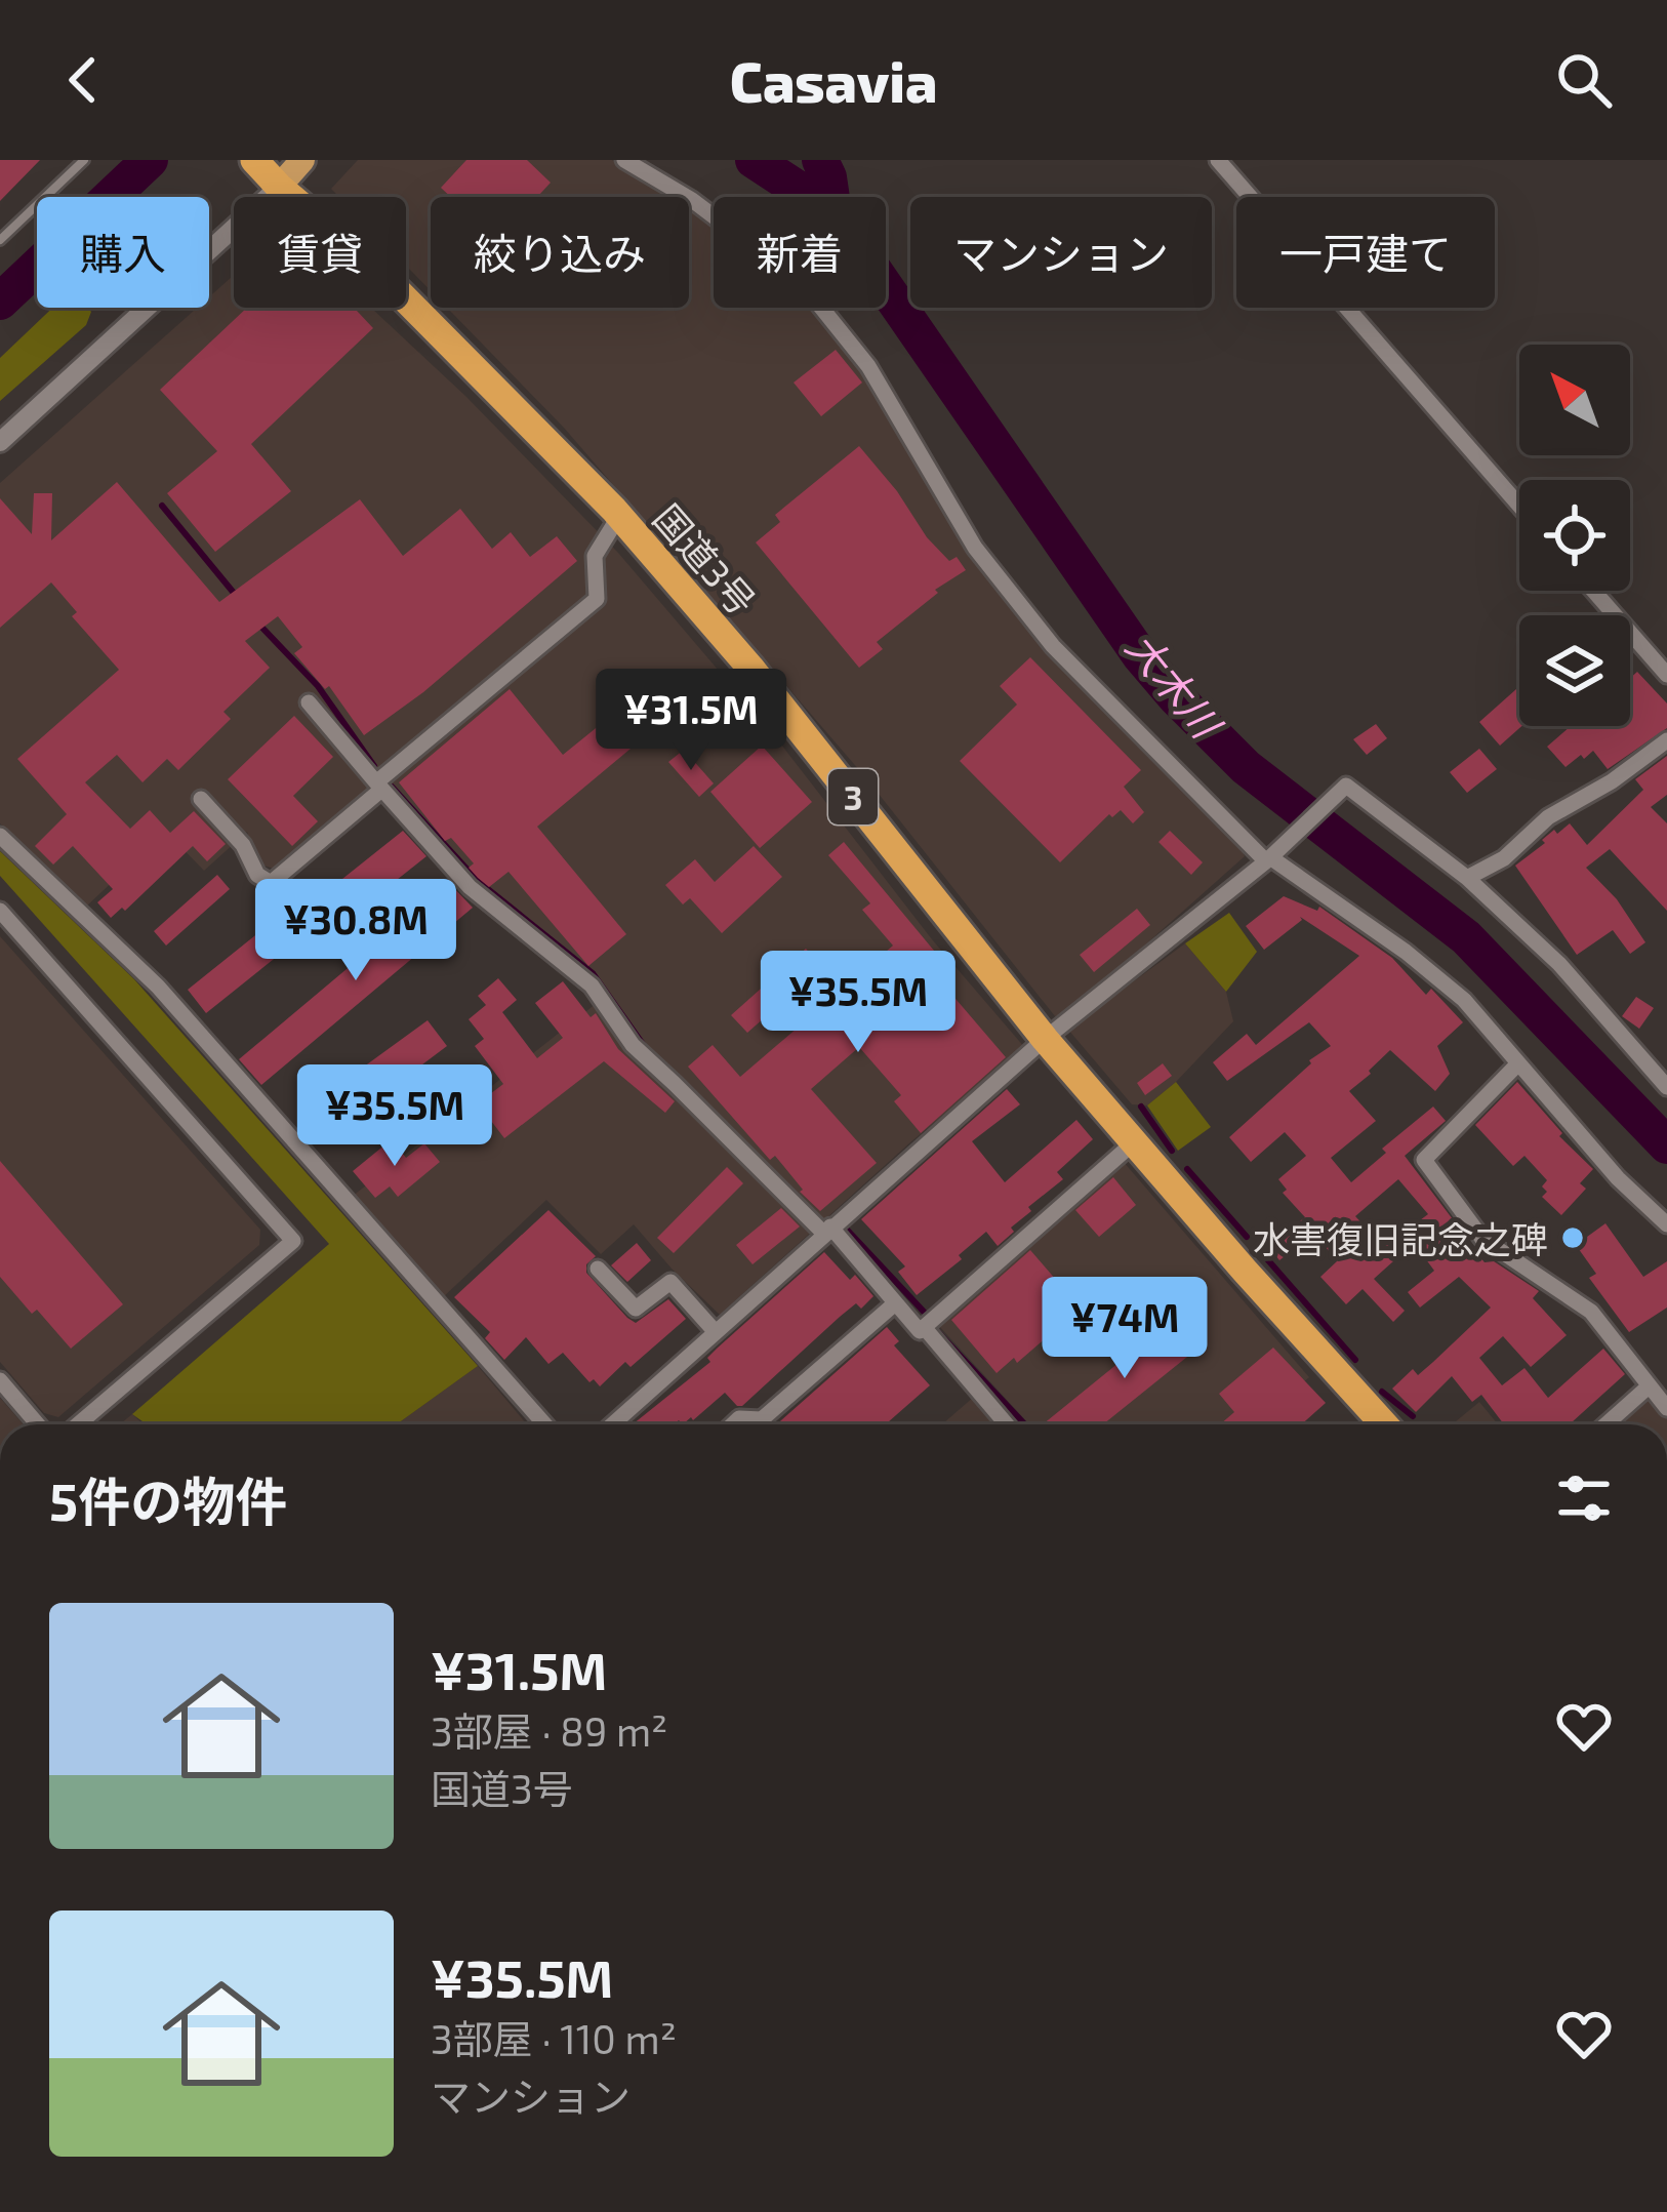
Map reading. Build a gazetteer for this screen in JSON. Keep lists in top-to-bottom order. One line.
{"streets":{"highway":["国道3号","3"]},"water":["大木川"],"places":["水害復旧記念之碑"],"north":"top left","page":{"header":"Casavia","chip":["購入","賃貸","絞り込み","新着","マンション","一戸建て"],"price":["¥31.5M","¥30.8M","¥35.5M","¥35.5M","¥74M"],"heading":"5件の物件","list":[{"name":"¥31.5M","note":"3部屋 · 89 m² · 国道3号"},{"name":"¥35.5M","note":"3部屋 · 110 m² · マンション"}]}}
